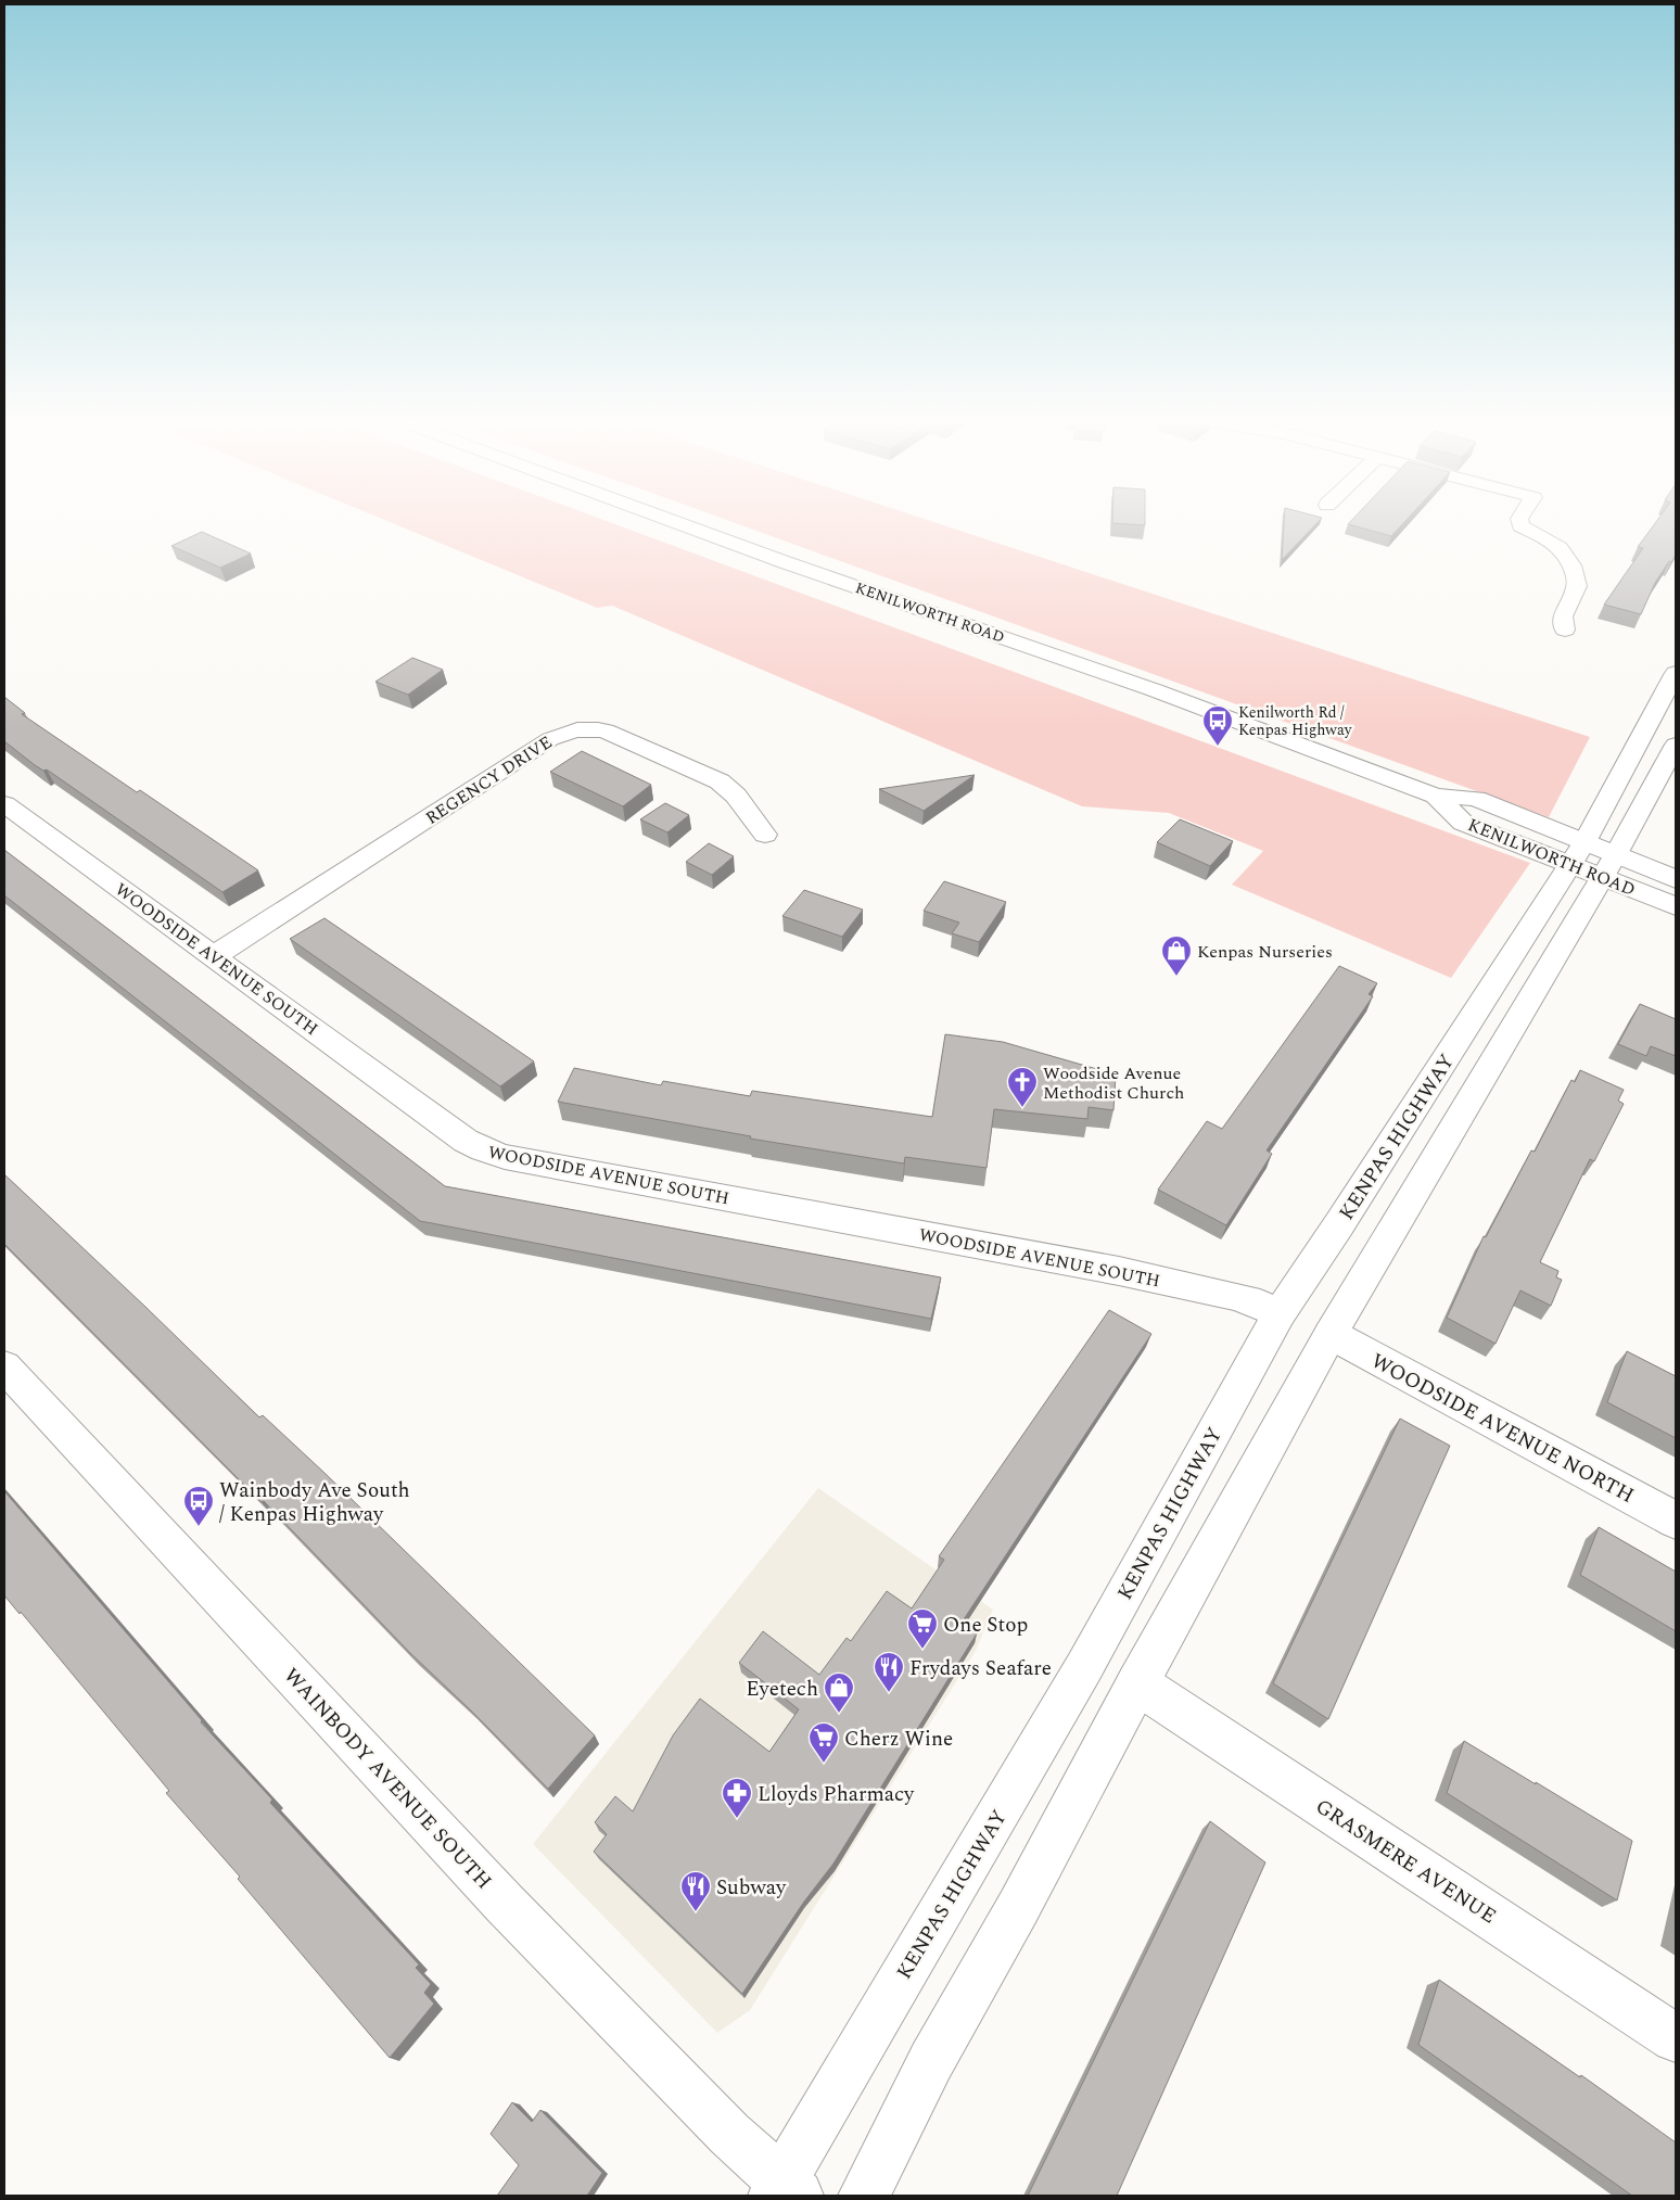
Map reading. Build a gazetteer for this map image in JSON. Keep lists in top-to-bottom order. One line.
{"streets":{"main road":["KENILWORTH ROAD","REGENCY DRIVE","WOODSIDE AVENUE SOUTH","KENPAS HIGHWAY","WOODSIDE AVENUE NORTH","WAINBODY AVENUE SOUTH","GRASMERE AVENUE"]},"crossings":[["KENILWORTH ROAD","KENPAS HIGHWAY"],["REGENCY DRIVE","WOODSIDE AVENUE SOUTH"],["WOODSIDE AVENUE SOUTH","KENPAS HIGHWAY"],["KENPAS HIGHWAY","WAINBODY AVENUE SOUTH"]],"places":{"bus stop":["Kenilworth Rd / Kenpas Highway","Wainbody Ave South / Kenpas Highway"],"shop":["Kenpas Nurseries","Eyetech"],"church":["Woodside Avenue Methodist Church"],"supermarket":["One Stop","Cherz Wine"],"restaurant":["Frydays Seafare","Subway"],"pharmacy":["Lloyds Pharmacy"]}}
